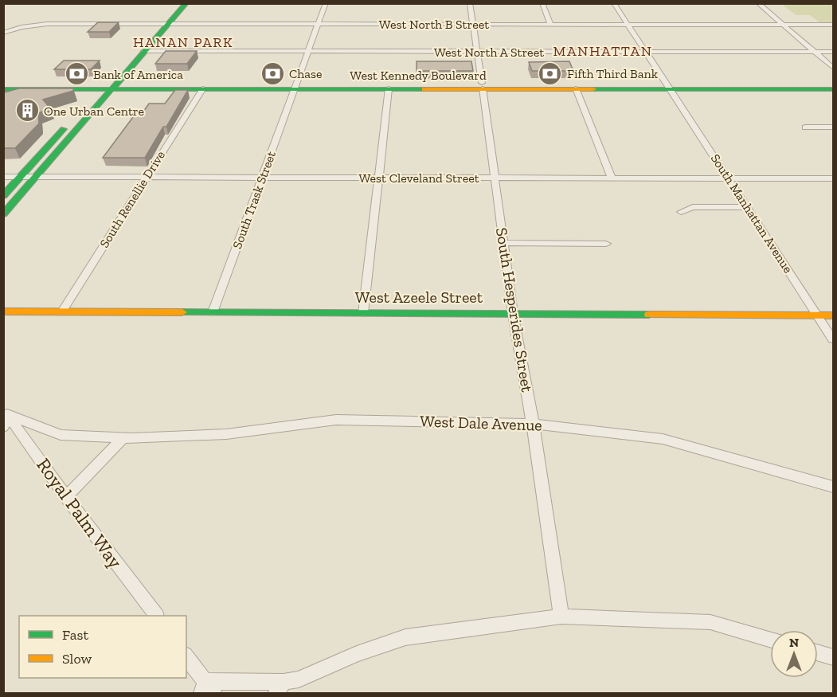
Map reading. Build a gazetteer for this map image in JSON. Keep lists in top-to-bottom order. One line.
{"streets":{"main road":["West Kennedy Boulevard","West Azeele Street"],"street":["West North B Street","West North A Street","West Cleveland Street","South Renellie Drive","South Trask Street","South Manhattan Avenue","South Hesperides Street","West Dale Avenue","Royal Palm Way"]},"crossings":[["West North B Street","South Trask Street"],["West North B Street","South Manhattan Avenue"],["West North B Street","South Hesperides Street"],["West North A Street","South Trask Street"],["West North A Street","South Manhattan Avenue"],["West North A Street","South Hesperides Street"],["West Kennedy Boulevard","South Renellie Drive"],["West Kennedy Boulevard","South Trask Street"],["West Kennedy Boulevard","South Manhattan Avenue"],["West Kennedy Boulevard","South Hesperides Street"],["West Cleveland Street","South Renellie Drive"],["West Cleveland Street","South Trask Street"],["West Cleveland Street","South Manhattan Avenue"],["West Cleveland Street","South Hesperides Street"],["South Renellie Drive","West Azeele Street"],["South Trask Street","West Azeele Street"],["South Manhattan Avenue","West Azeele Street"],["West Azeele Street","South Hesperides Street"],["South Hesperides Street","West Dale Avenue"],["West Dale Avenue","Royal Palm Way"]],"districts":["HANAN PARK","MANHATTAN"],"places":{"bank":["Chase","Fifth Third Bank","Bank of America"],"building":["One Urban Centre"]},"legend":["Fast","Slow"],"north":"top"}
